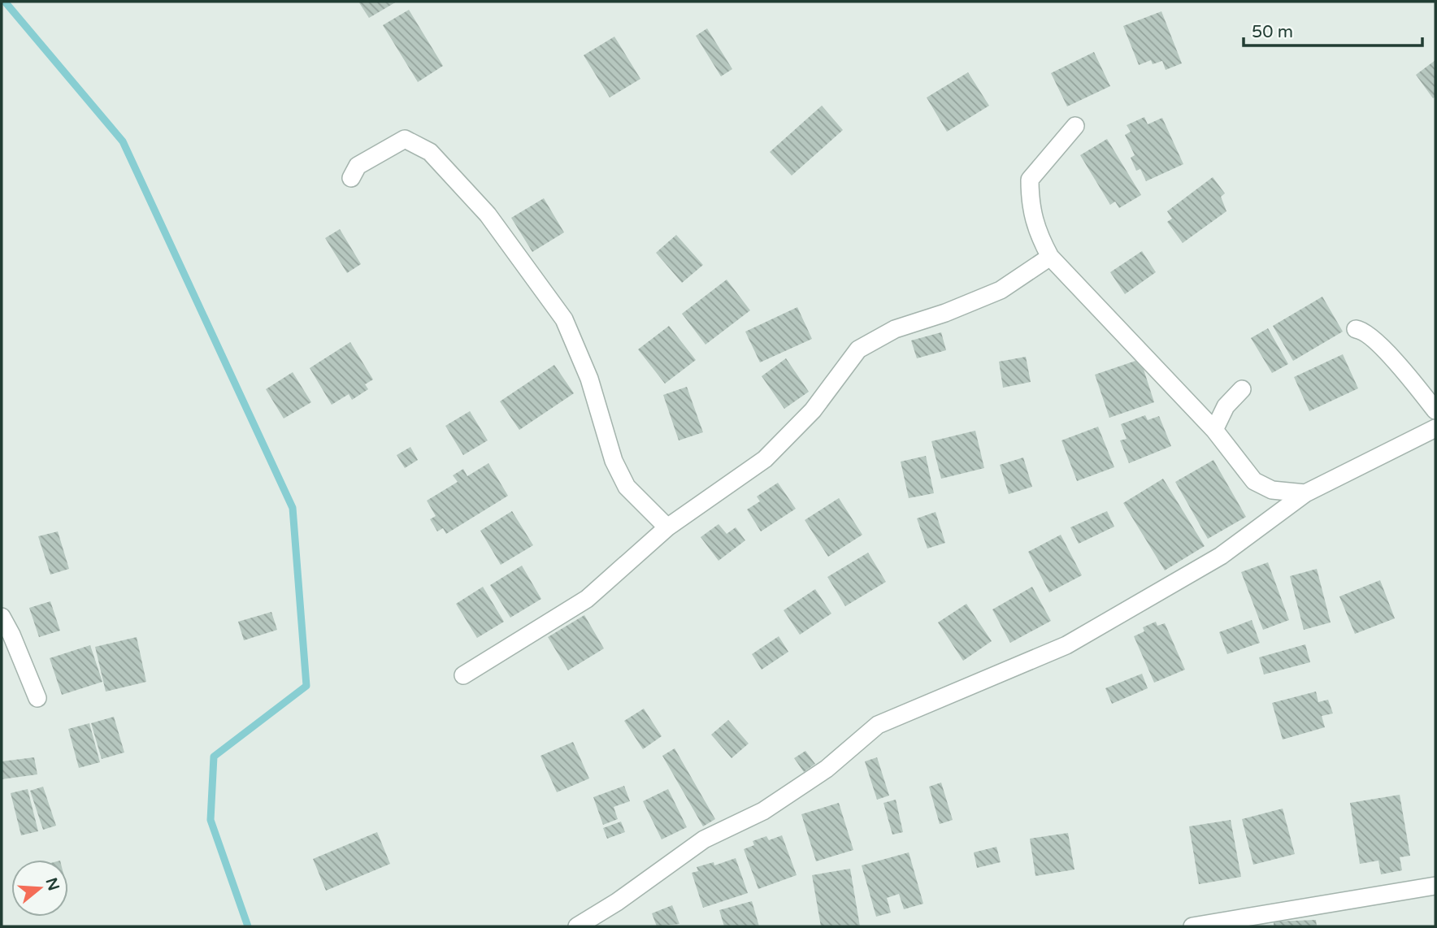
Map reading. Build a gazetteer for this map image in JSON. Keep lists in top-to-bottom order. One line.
{"scale_bar":"50 m","north":"right"}
